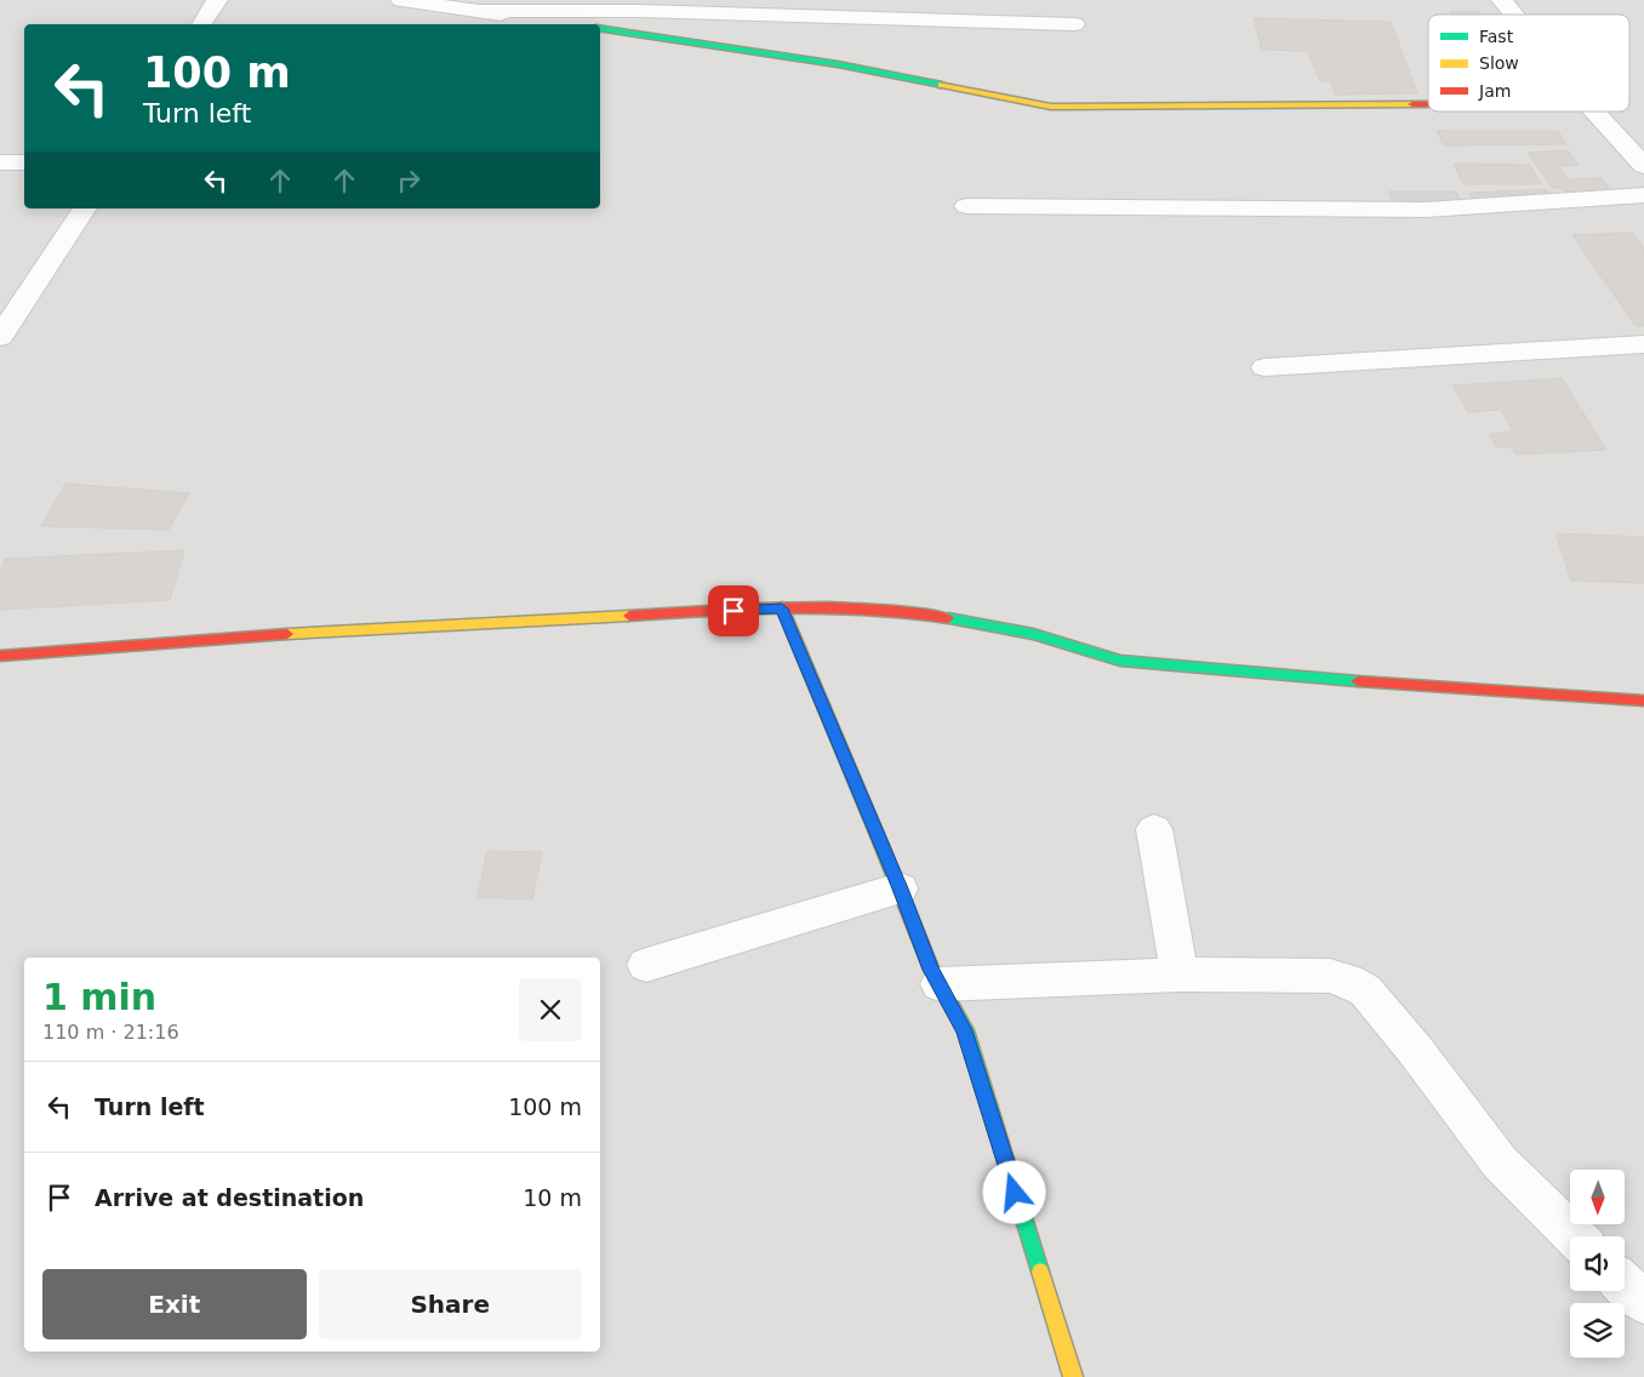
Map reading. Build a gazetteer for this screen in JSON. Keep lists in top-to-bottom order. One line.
{"legend":["Fast","Slow","Jam"],"north":"bottom","page":{"turn":["100 m","Turn left"],"heading":["1 min","110 m · 21:16"],"list":[{"name":"Turn left","value":"100 m"},{"name":"Arrive at destination","value":"10 m"}],"buttons":["Exit","Share"]}}
